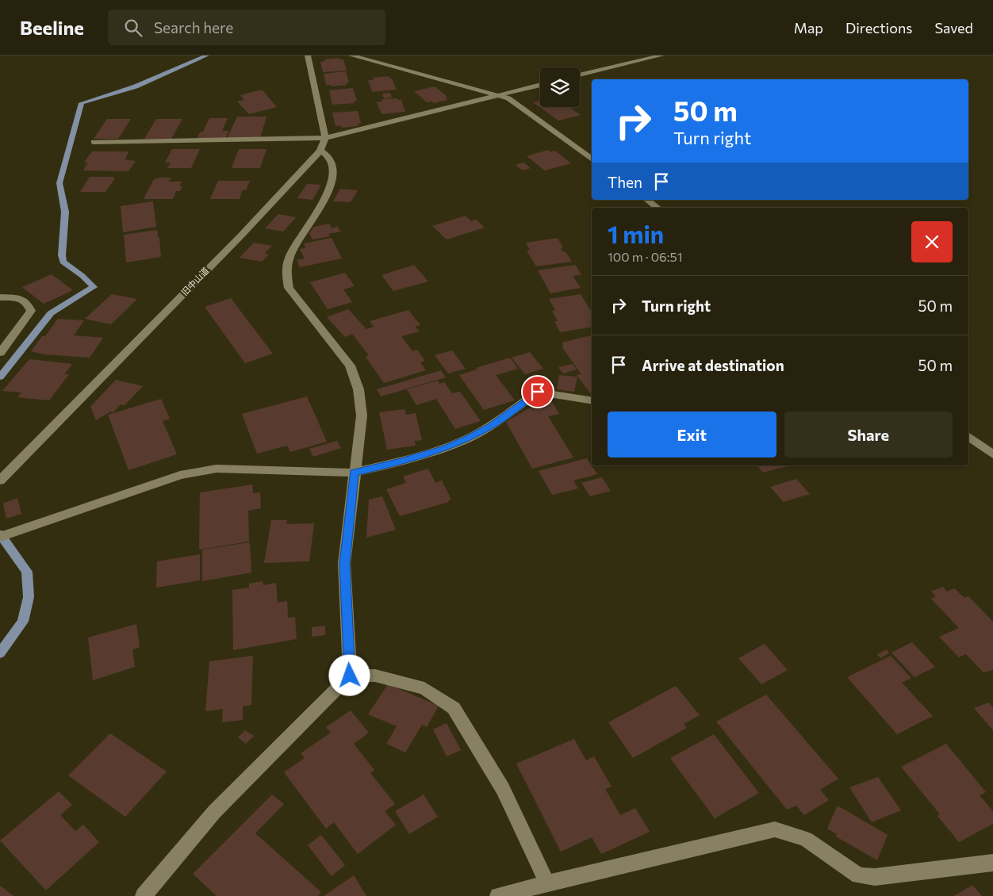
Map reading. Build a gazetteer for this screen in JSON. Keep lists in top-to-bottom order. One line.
{"streets":{"street":["旧中山道"]},"page":{"header":"Beeline","search":"Search here","nav":["Map","Directions","Saved"],"turn":["50 m","Turn right"],"then":"Then","heading":["1 min","100 m · 06:51"],"list":[{"name":"Turn right","value":"50 m"},{"name":"Arrive at destination","value":"50 m"}],"buttons":["Exit","Share"]}}
